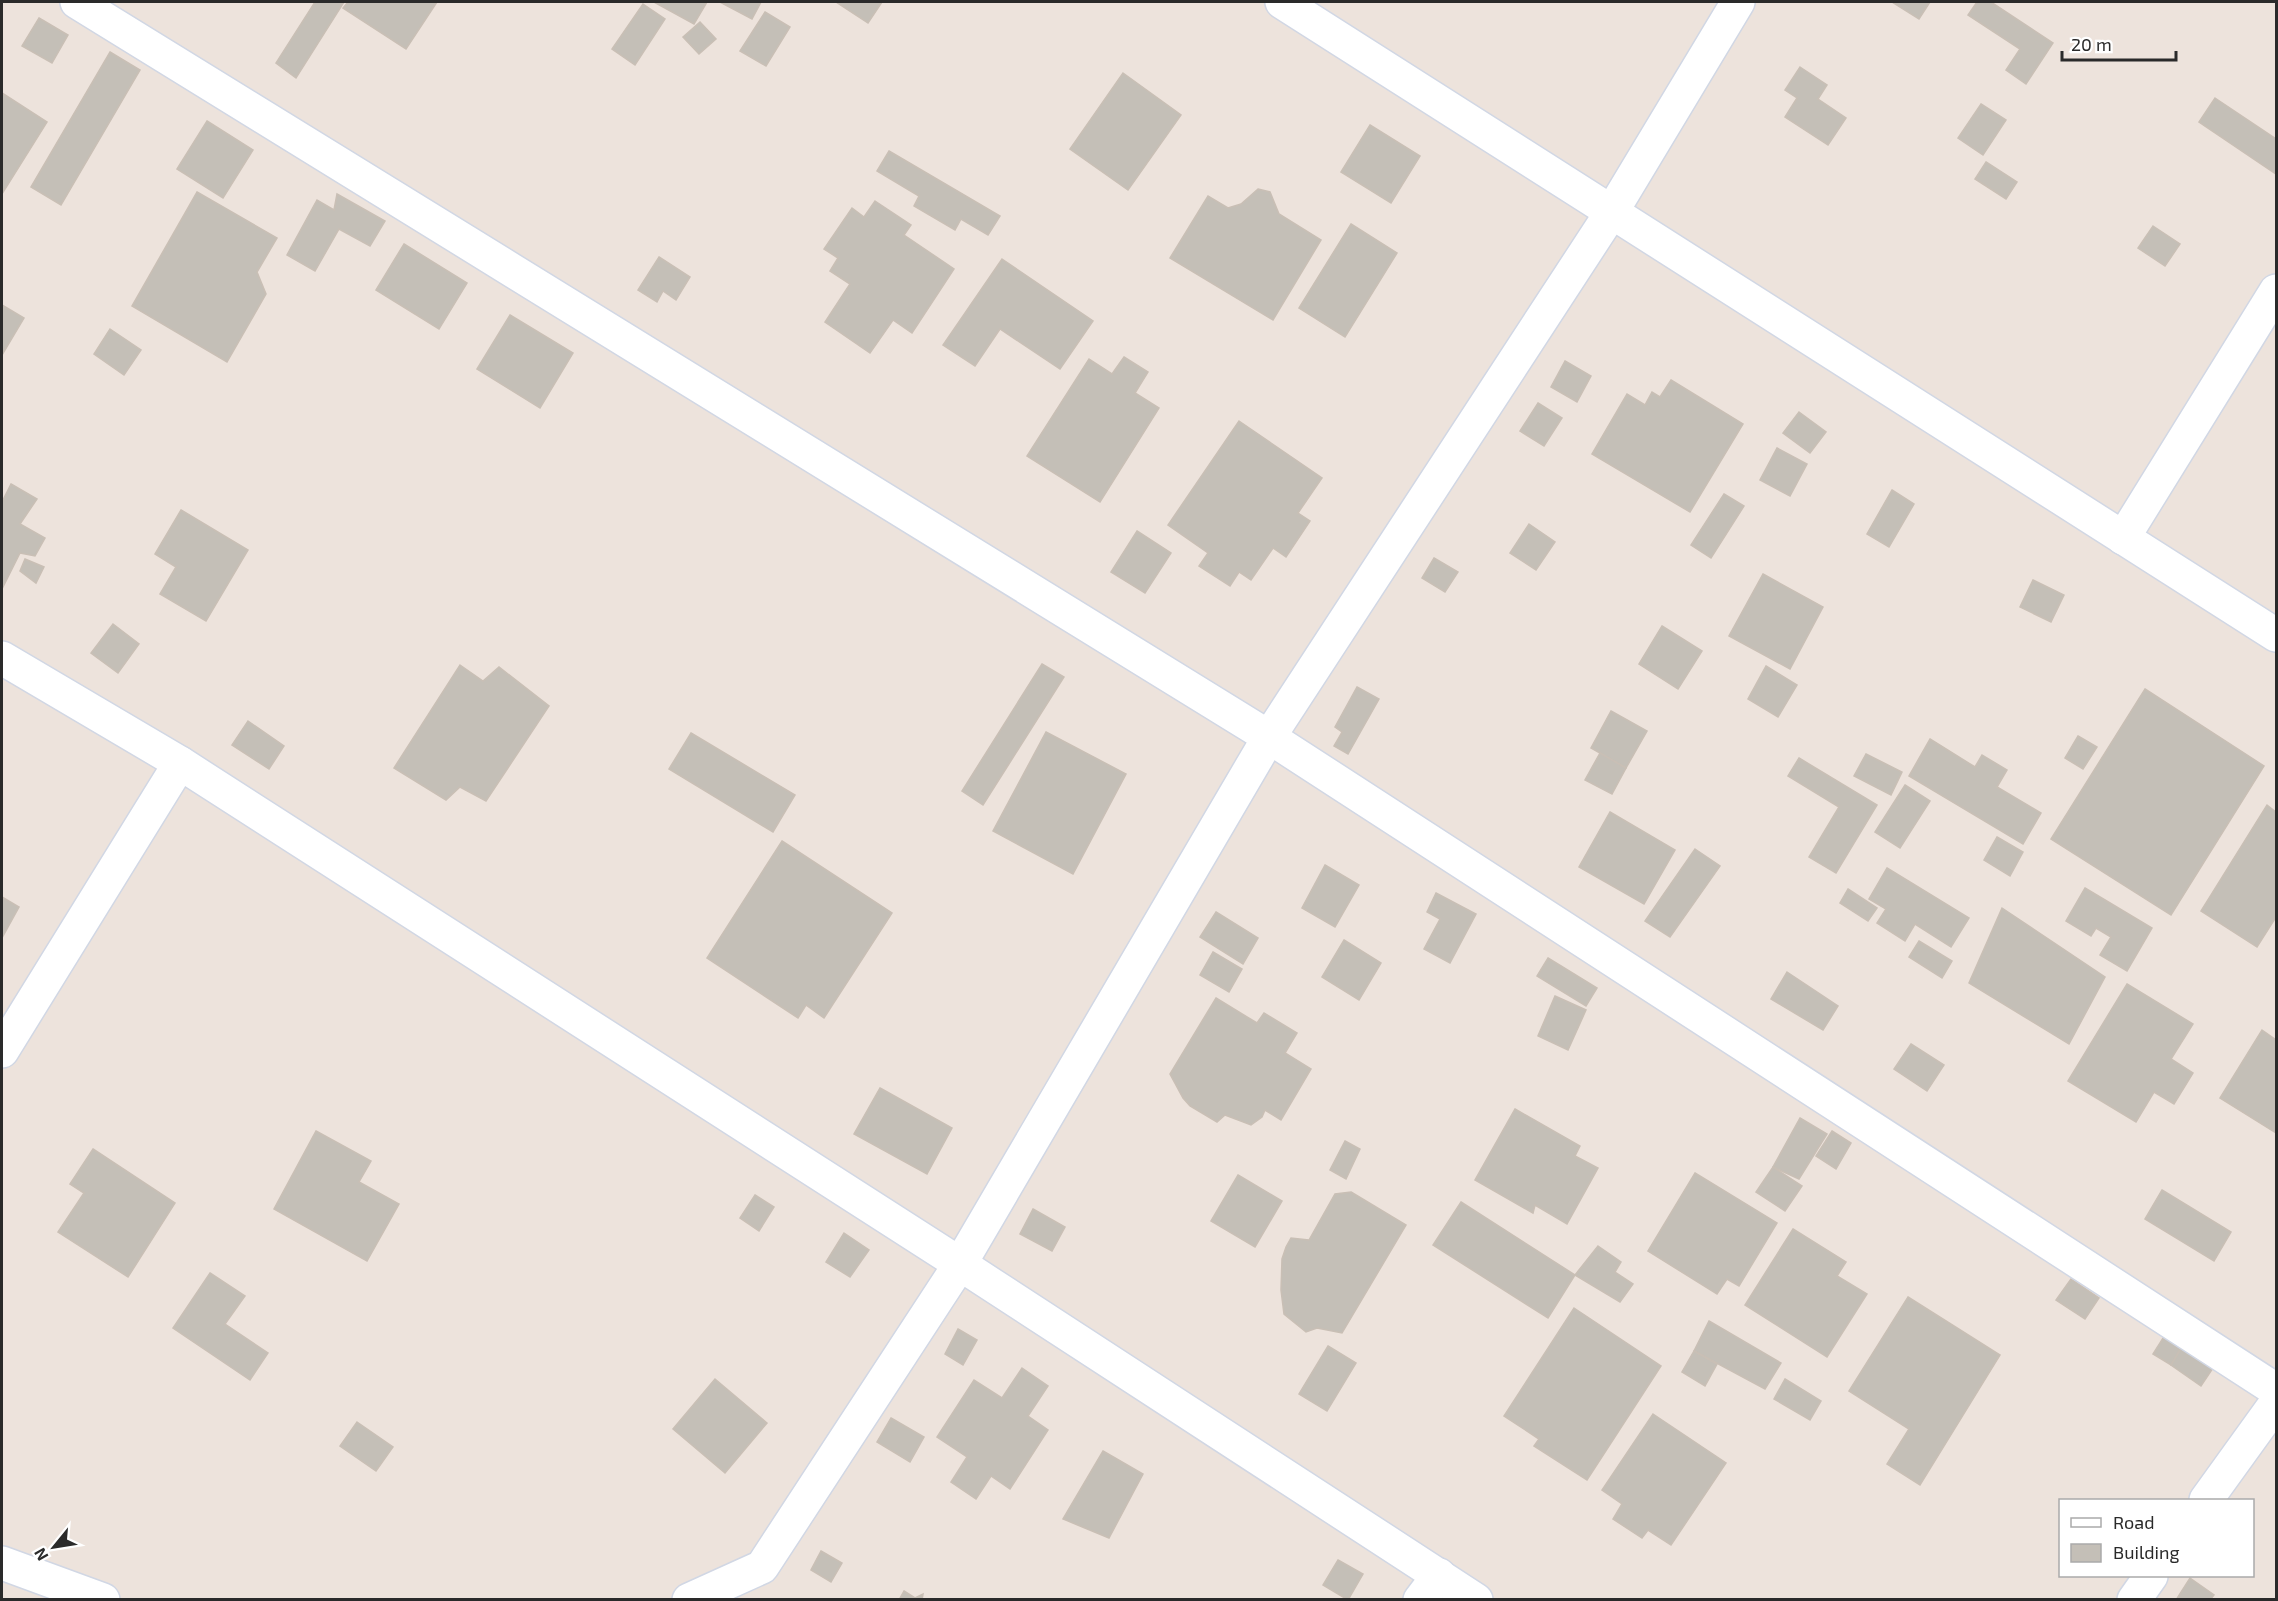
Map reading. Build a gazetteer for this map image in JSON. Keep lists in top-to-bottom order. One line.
{"legend":["Road","Building"],"scale_bar":"20 m","north":"bottom left"}
